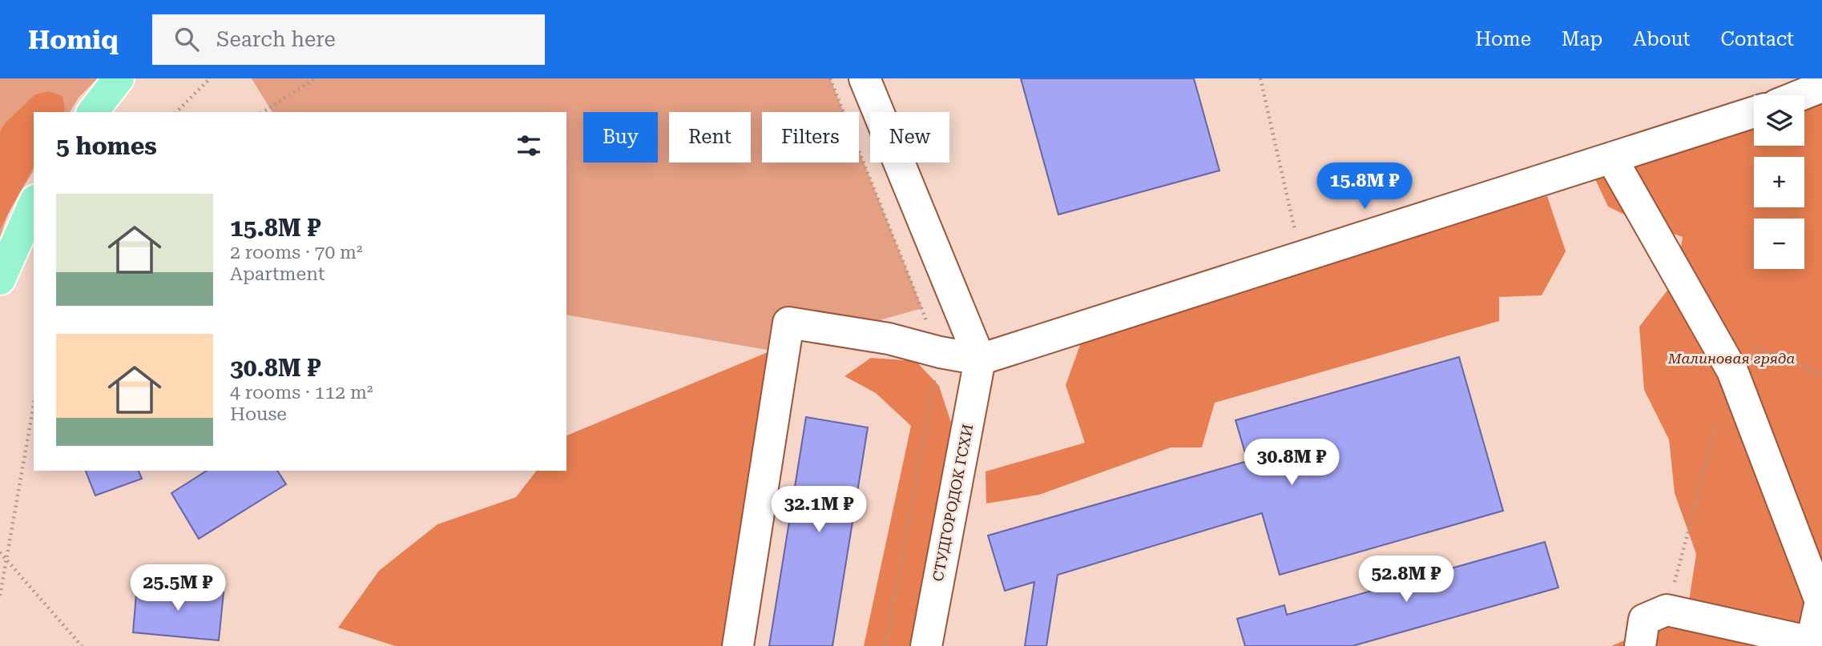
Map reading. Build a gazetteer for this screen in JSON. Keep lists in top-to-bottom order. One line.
{"streets":{"street":["СТУДГОРОДОК ГСХИ"]},"parks":["Малиновая гряда"],"page":{"header":"Homiq","search":"Search here","nav":["Home","Map","About","Contact"],"map_buttons":["+","−"],"chip":["Buy","Rent","Filters","New"],"heading":"5 homes","price":["15.8M ₽","30.8M ₽","32.1M ₽","52.8M ₽","25.5M ₽"],"list":[{"name":"15.8M ₽","note":"2 rooms · 70 m² · Apartment"},{"name":"30.8M ₽","note":"4 rooms · 112 m² · House"}]}}
